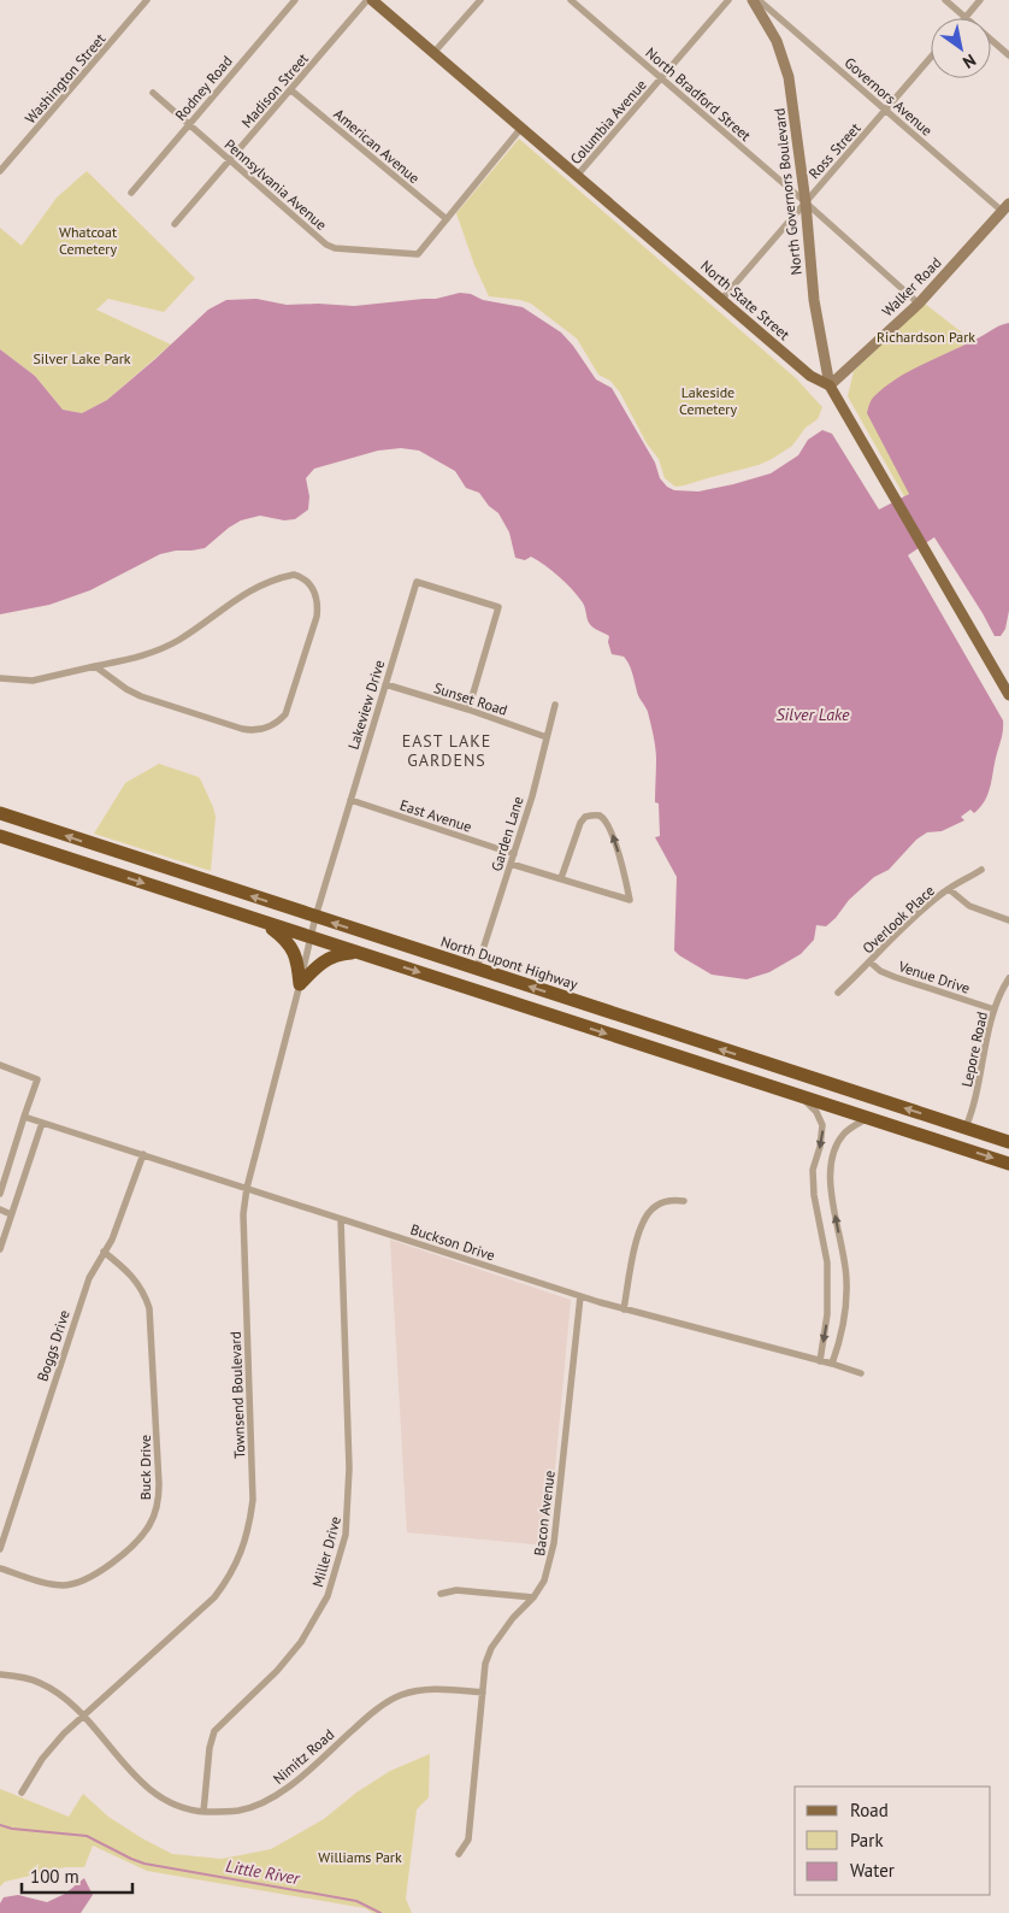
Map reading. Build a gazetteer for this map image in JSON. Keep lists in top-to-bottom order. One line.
{"streets":{"highway":["North Dupont Highway"],"main road":["North Governors Boulevard","Walker Road","North State Street"],"street":["Washington Street","Rodney Road","Madison Street","North Bradford Street","Governors Avenue","Columbia Avenue","American Avenue","Ross Street","Pennsylvania Avenue","Sunset Road","Lakeview Drive","East Avenue","Garden Lane","Overlook Place","Venue Drive","Lepore Road","Buckson Drive","Boggs Drive","Townsend Boulevard","Buck Drive","Bacon Avenue","Miller Drive","Nimitz Road"]},"crossings":[["Rodney Road","Pennsylvania Avenue"],["Madison Street","American Avenue"],["Madison Street","Pennsylvania Avenue"],["North Bradford Street","Columbia Avenue"],["North Bradford Street","Ross Street"],["North Bradford Street","North Governors Boulevard"],["North Bradford Street","Walker Road"],["Governors Avenue","Ross Street"],["Governors Avenue","Walker Road"],["Columbia Avenue","North State Street"],["American Avenue","Pennsylvania Avenue"],["Ross Street","North Governors Boulevard"],["Ross Street","North State Street"],["Pennsylvania Avenue","North State Street"],["North Governors Boulevard","Walker Road"],["North Governors Boulevard","North State Street"],["Walker Road","North State Street"],["Sunset Road","Lakeview Drive"],["Sunset Road","Garden Lane"],["Lakeview Drive","East Avenue"],["Lakeview Drive","North Dupont Highway"],["Lakeview Drive","Townsend Boulevard"],["East Avenue","Garden Lane"],["Garden Lane","North Dupont Highway"],["Overlook Place","Venue Drive"],["North Dupont Highway","Lepore Road"],["North Dupont Highway","Townsend Boulevard"],["Venue Drive","Lepore Road"],["Buckson Drive","Boggs Drive"],["Buckson Drive","Townsend Boulevard"],["Buckson Drive","Bacon Avenue"],["Buckson Drive","Miller Drive"],["Boggs Drive","Buck Drive"],["Townsend Boulevard","Nimitz Road"],["Bacon Avenue","Nimitz Road"],["Miller Drive","Nimitz Road"]],"districts":["EAST LAKE GARDENS"],"water":["Silver Lake","Little River"],"parks":["Whatcoat Cemetery","Richardson Park","Silver Lake Park","Lakeside Cemetery","Williams Park"],"legend":["Road","Park","Water"],"scale_bar":"100 m","north":"bottom right"}
